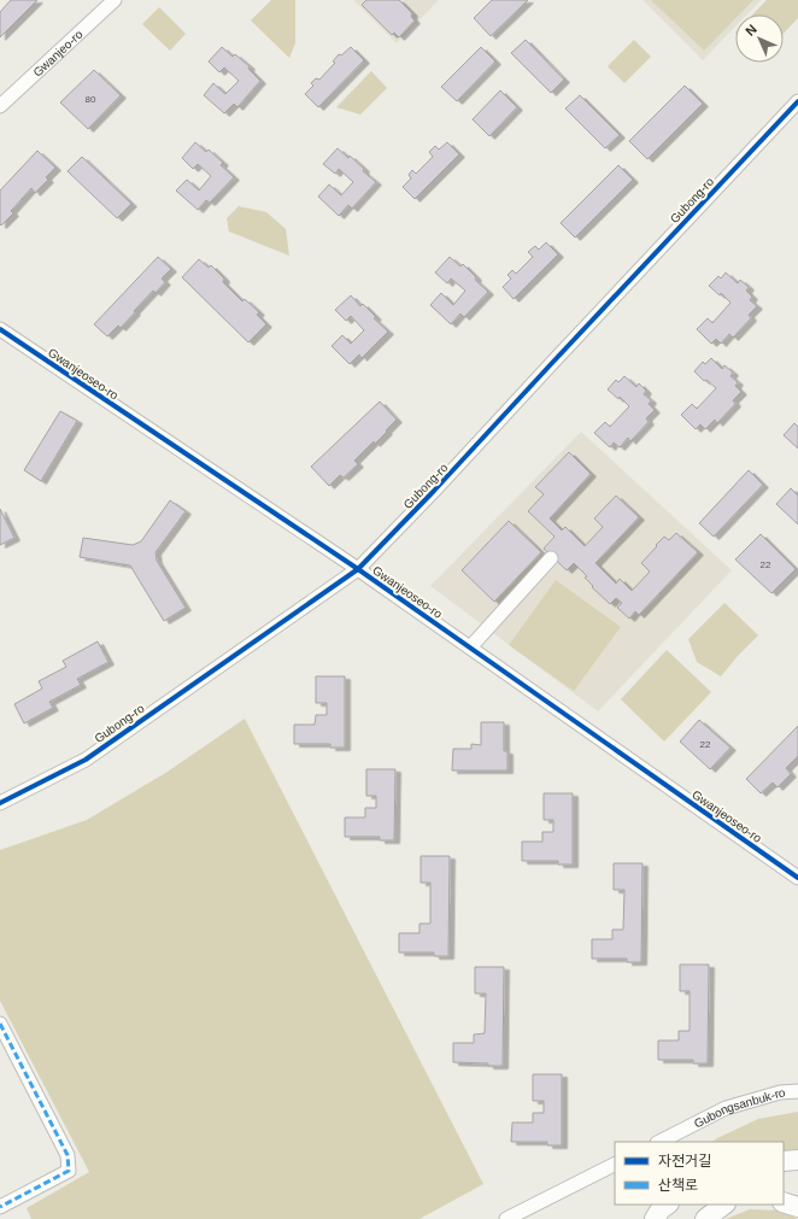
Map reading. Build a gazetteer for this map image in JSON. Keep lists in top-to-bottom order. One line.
{"streets":{"street":["Gwanjeo-ro","Gubong-ro","Gwanjeoseo-ro","Gubongsanbuk-ro"]},"crossings":[["Gubong-ro","Gwanjeoseo-ro"]],"house_numbers":["80","22","22"],"legend":["자전거길","산책로"],"north":"top left"}
